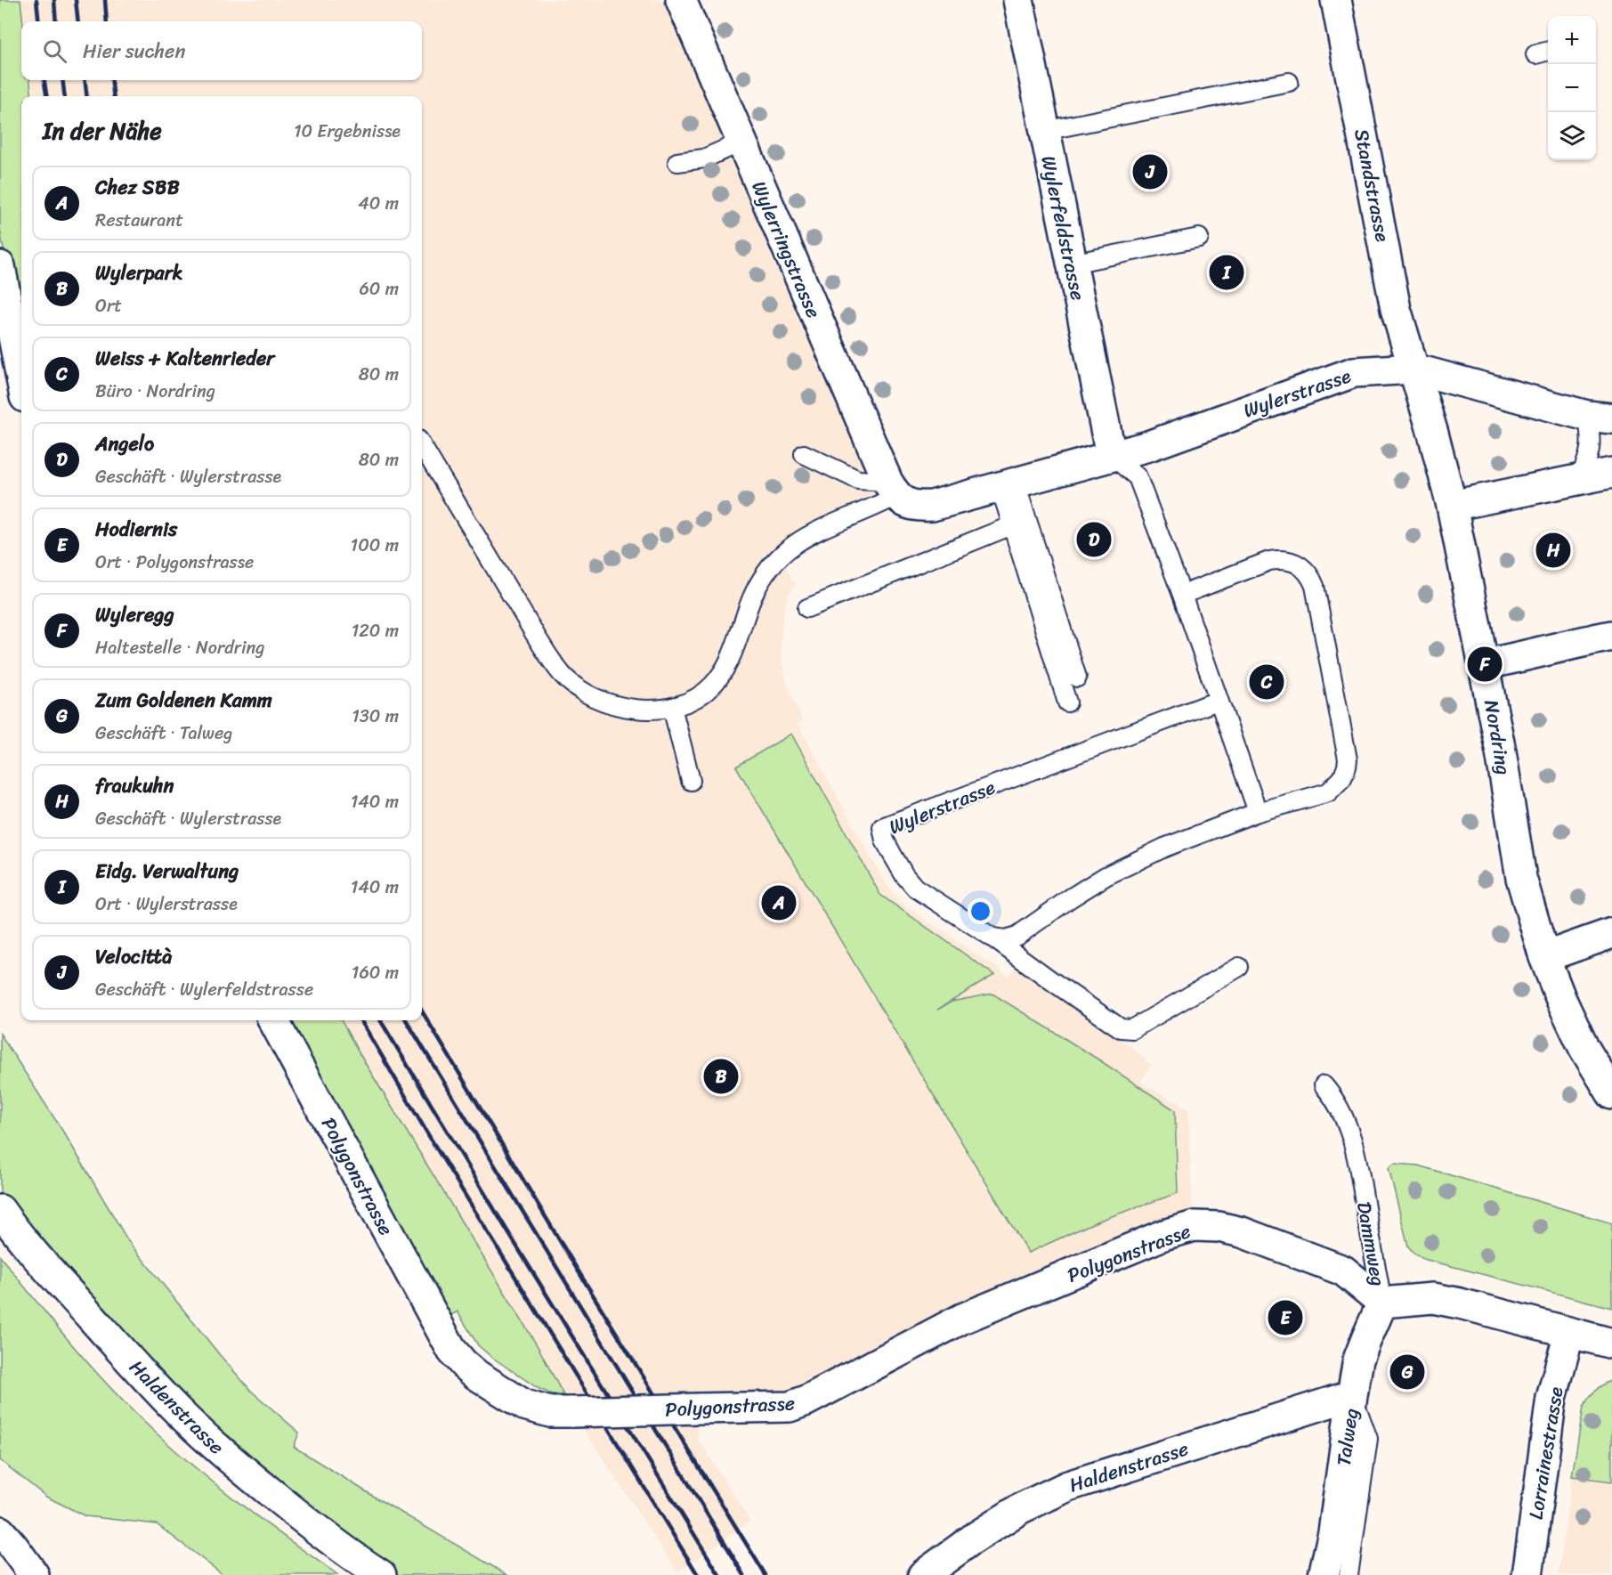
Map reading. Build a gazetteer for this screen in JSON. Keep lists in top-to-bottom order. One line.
{"streets":{"street":["Standstrasse","Wylerfeldstrasse","Wylerringstrasse","Wylerstrasse","Nordring","Polygonstrasse","Dammweg","Haldenstrasse","Talweg","Lorrainestrasse"]},"crossings":[["Standstrasse","Wylerstrasse"],["Standstrasse","Nordring"],["Wylerfeldstrasse","Wylerstrasse"],["Wylerringstrasse","Wylerstrasse"],["Wylerstrasse","Nordring"],["Polygonstrasse","Dammweg"],["Polygonstrasse","Talweg"],["Dammweg","Talweg"],["Dammweg","Lorrainestrasse"],["Haldenstrasse","Talweg"]],"page":{"map_buttons":["+","−"],"search":"Hier suchen","heading":["In der Nähe","10 Ergebnisse"],"pins":["J","I","D","H","F","C","A","B","E","G"],"list":[{"mark":"A","name":"Chez SBB","note":"Restaurant","value":"40 m"},{"mark":"B","name":"Wylerpark","note":"Ort","value":"60 m"},{"mark":"C","name":"Weiss + Kaltenrieder","note":"Büro · Nordring","value":"80 m"},{"mark":"D","name":"Angelo","note":"Geschäft · Wylerstrasse","value":"80 m"},{"mark":"E","name":"Hodiernis","note":"Ort · Polygonstrasse","value":"100 m"},{"mark":"F","name":"Wyleregg","note":"Haltestelle · Nordring","value":"120 m"},{"mark":"G","name":"Zum Goldenen Kamm","note":"Geschäft · Talweg","value":"130 m"},{"mark":"H","name":"fraukuhn","note":"Geschäft · Wylerstrasse","value":"140 m"},{"mark":"I","name":"Eidg. Verwaltung","note":"Ort · Wylerstrasse","value":"140 m"},{"mark":"J","name":"Velocittà","note":"Geschäft · Wylerfeldstrasse","value":"160 m"}]}}
